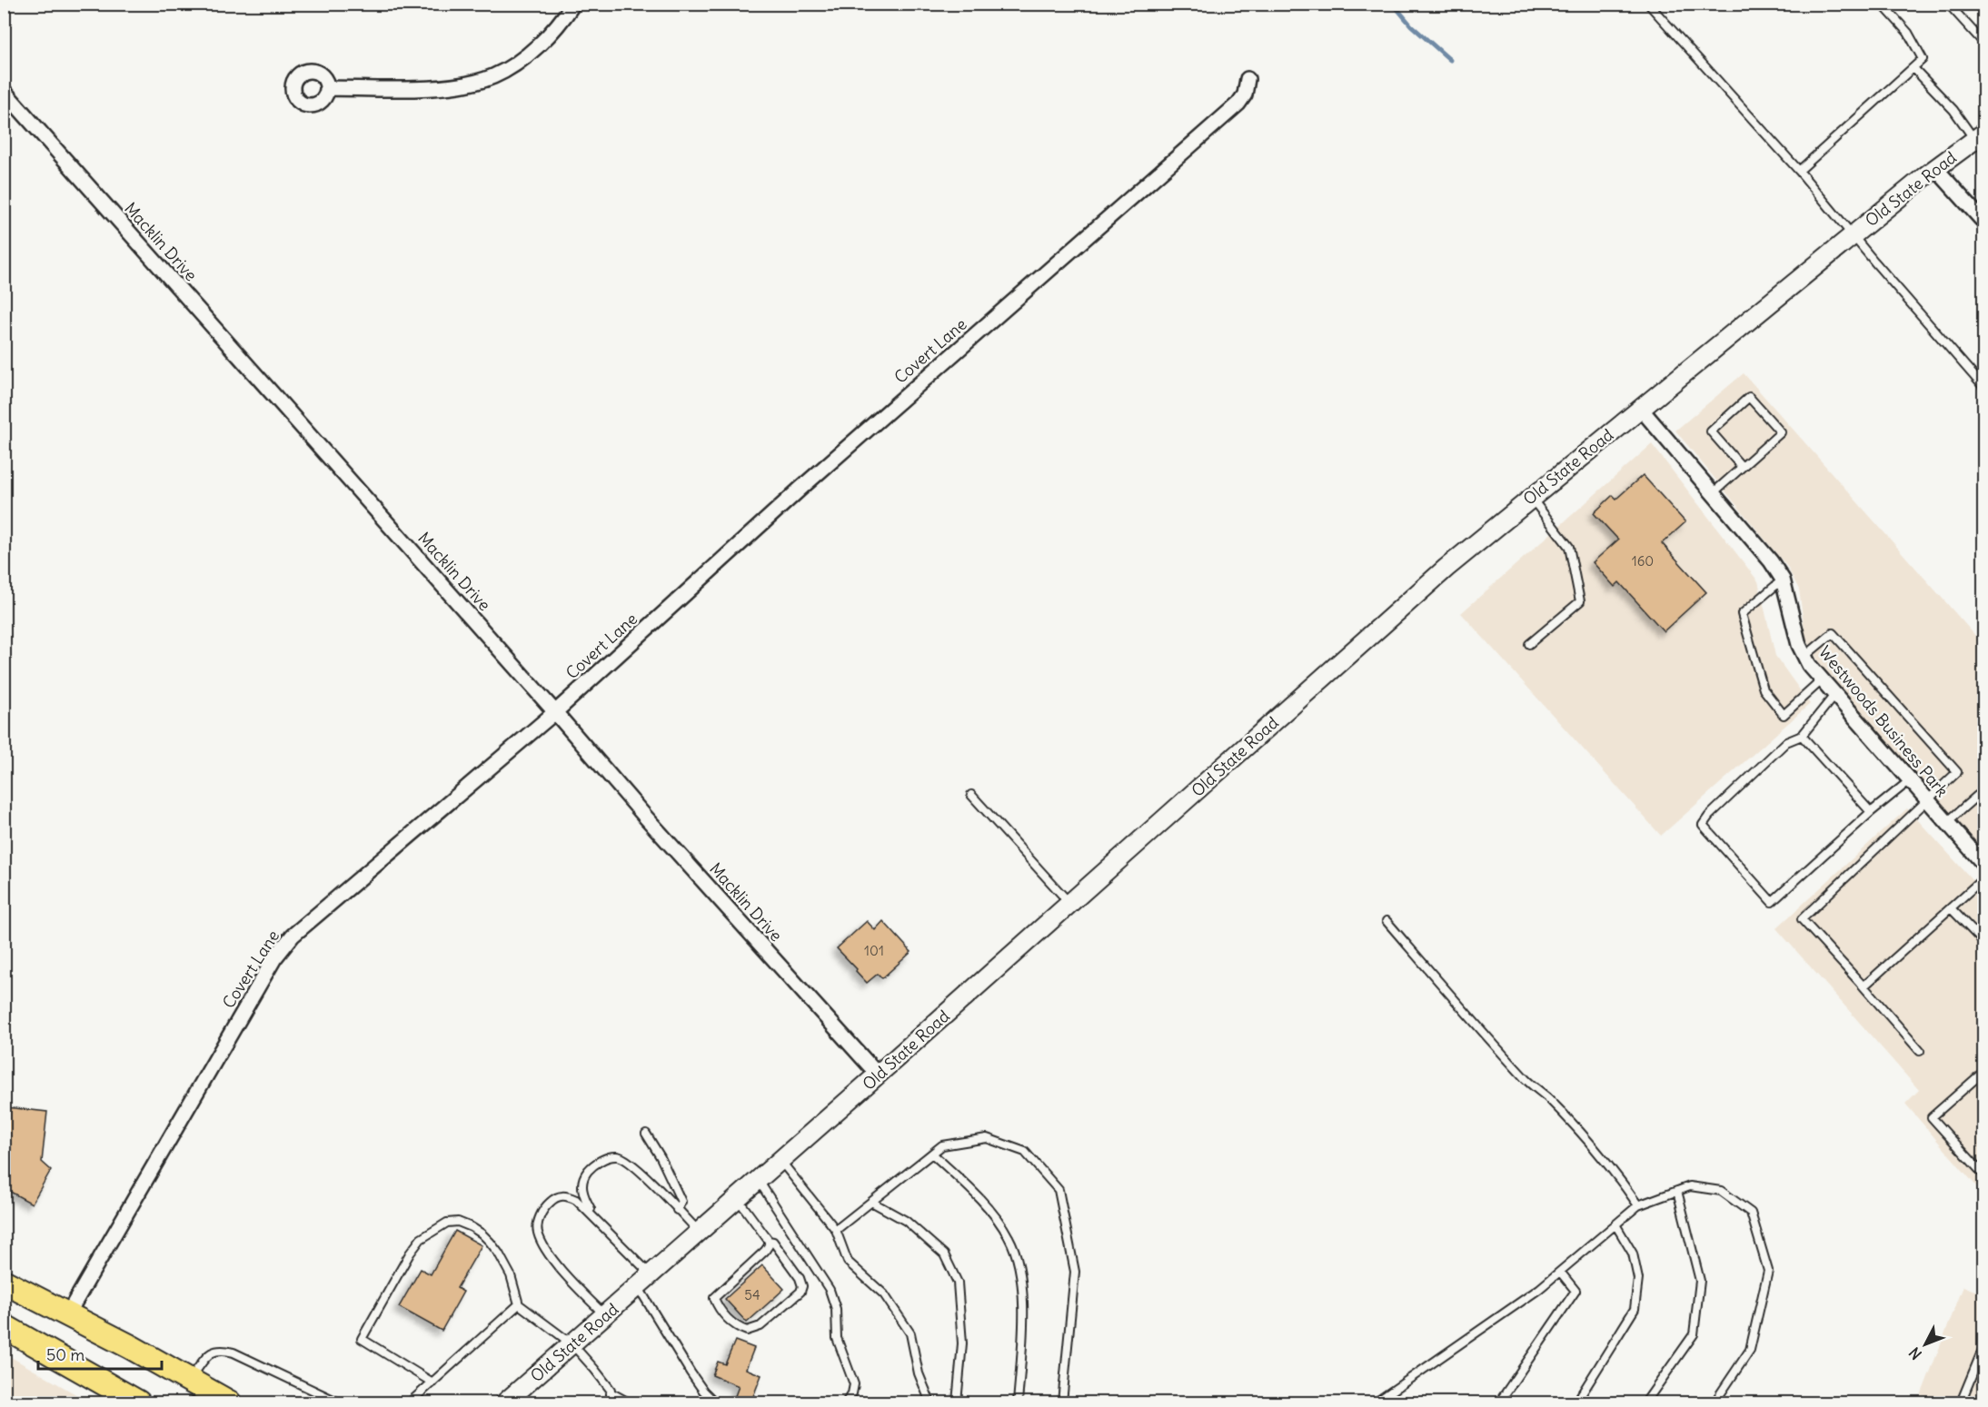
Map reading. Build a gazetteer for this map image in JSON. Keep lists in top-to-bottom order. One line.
{"streets":{"street":["Old State Road","Macklin Drive","Covert Lane","Westwoods Business Park"]},"crossings":[["Old State Road","Macklin Drive"],["Old State Road","Westwoods Business Park"],["Macklin Drive","Covert Lane"]],"house_numbers":["160","101","54"],"scale_bar":"50 m","north":"bottom left"}
